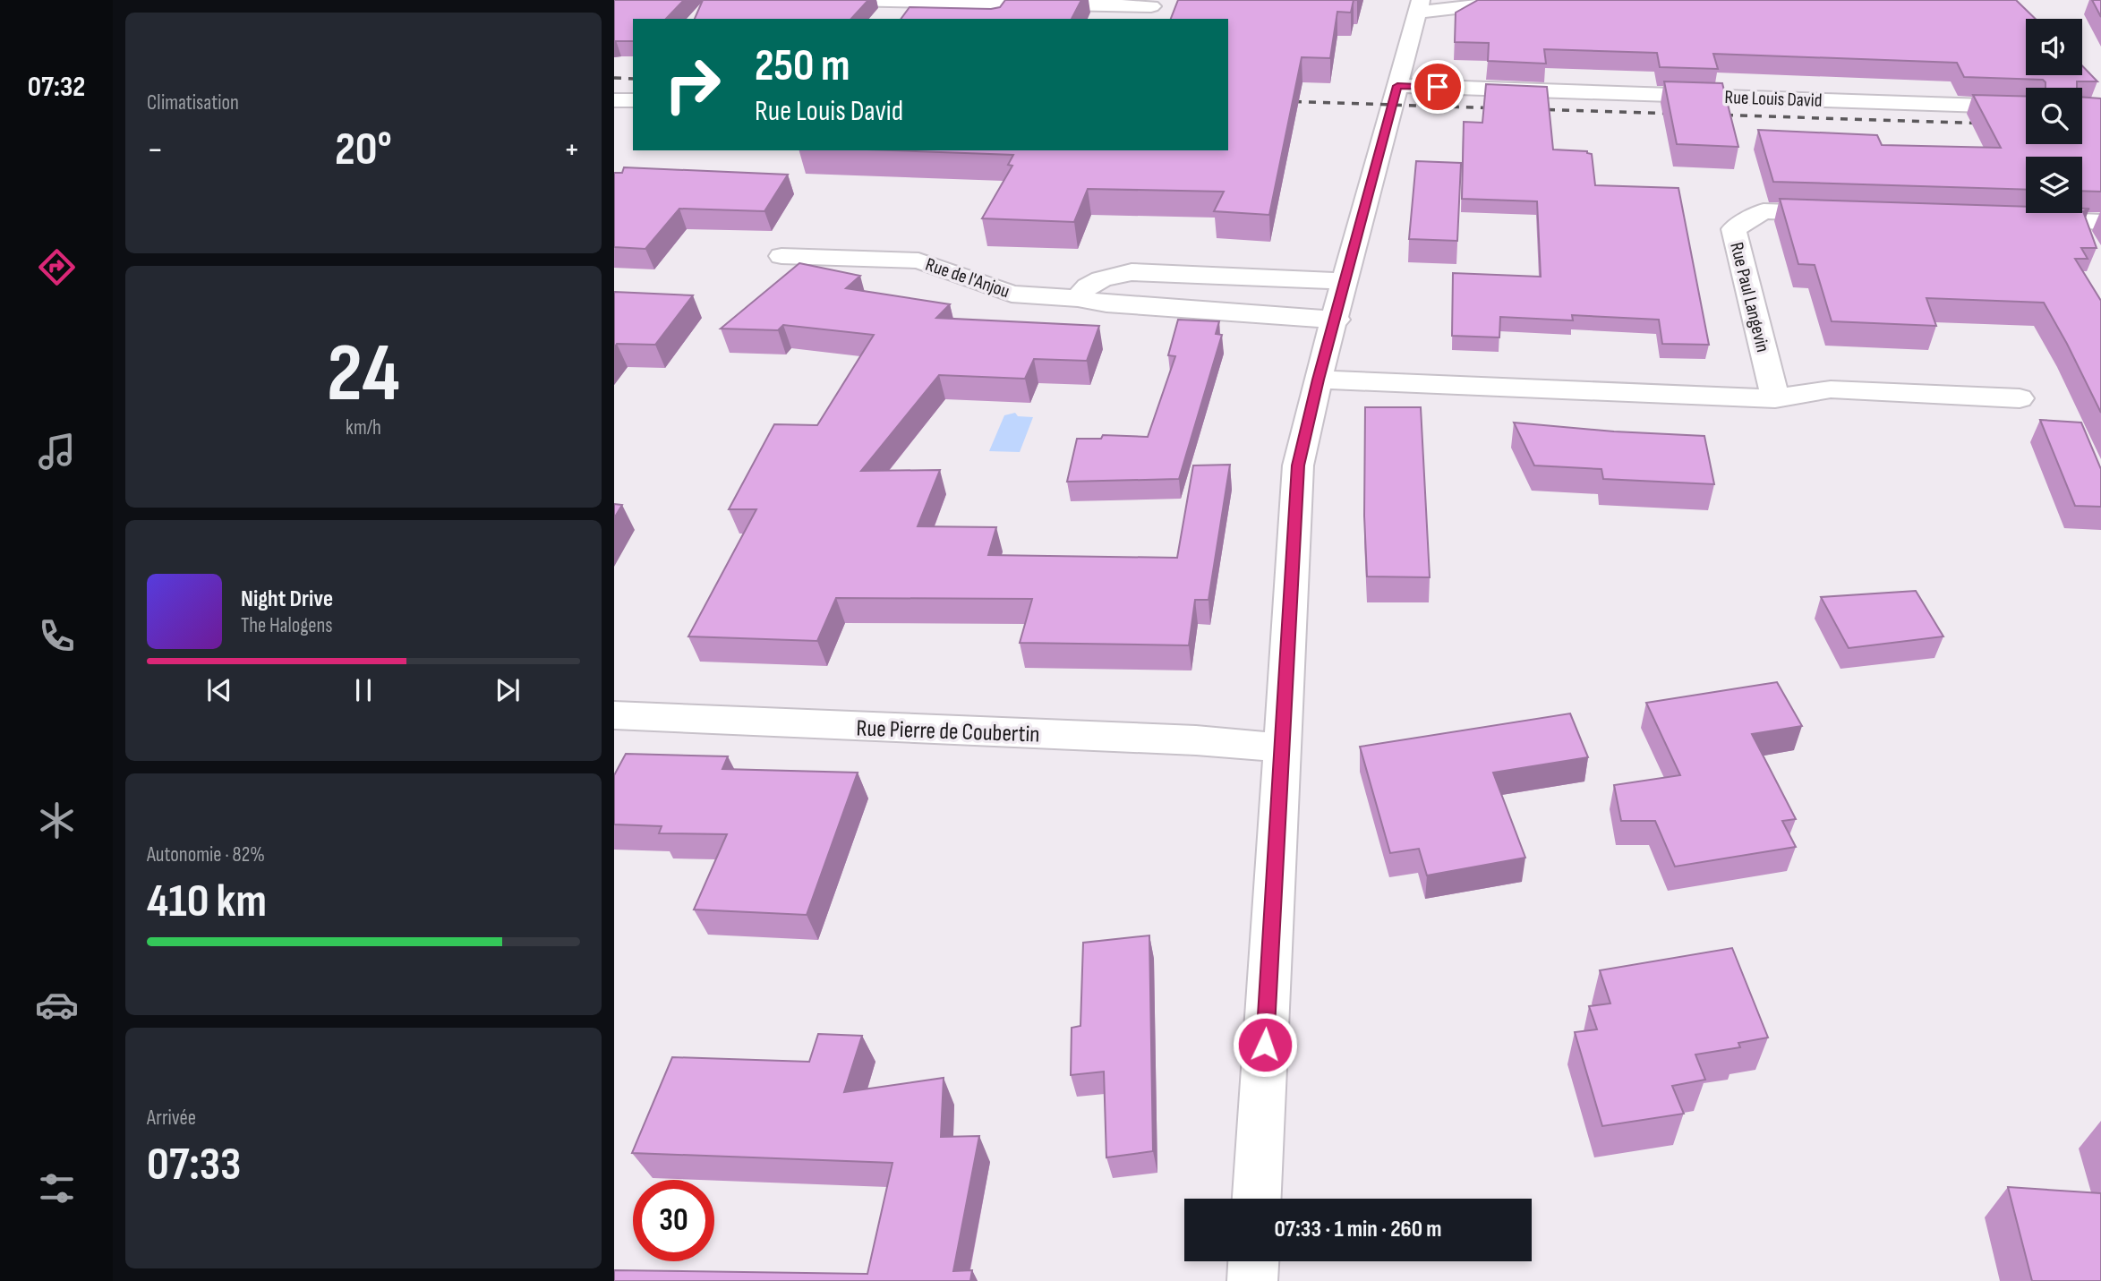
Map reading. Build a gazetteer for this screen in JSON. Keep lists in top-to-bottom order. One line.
{"streets":{"street":["Rue Louis David","Rue de l'Anjou","Rue Paul Langevin","Rue Pierre de Coubertin"]},"page":{"tabs":"07:32","tile":["Climatisation",["24","km/h"],["Autonomie · 82%","410 km"],["Arrivée","07:33"]],"turn":["250 m","Rue Louis David"],"heat":["−","20°","+"],"song":["Night Drive","The Halogens"],"limit":"30","trip":"07:33 · 1 min · 260 m"}}
